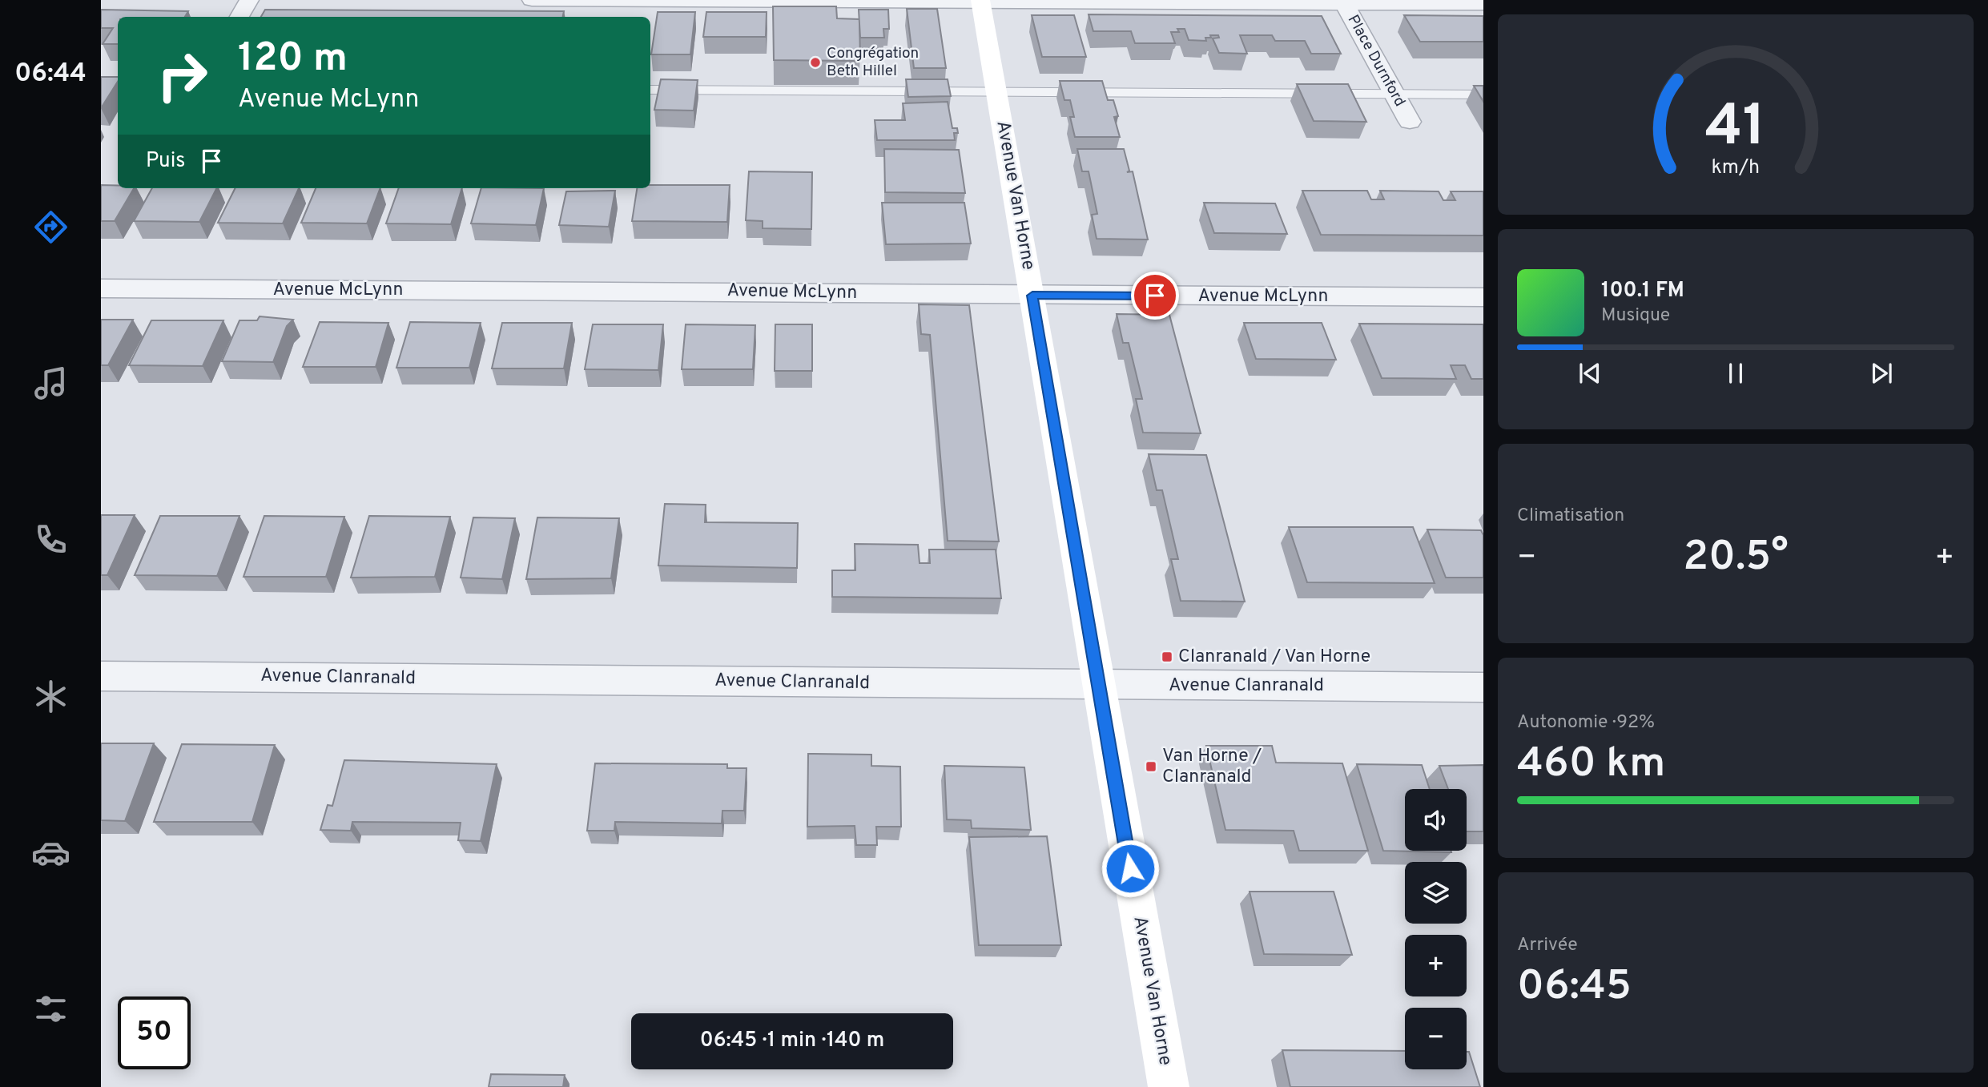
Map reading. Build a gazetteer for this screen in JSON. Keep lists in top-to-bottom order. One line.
{"streets":{"main road":["Avenue Van Horne"],"street":["Place Durnford","Avenue McLynn","Avenue Clanranald"]},"crossings":[["Avenue Van Horne","Avenue McLynn"],["Avenue Van Horne","Avenue Clanranald"]],"places":{"other":["Congrégation Beth Hillel"],"transit":["Clanranald / Van Horne","Van Horne / Clanranald"]},"page":{"tabs":"06:44","turn":["120 m","Avenue McLynn"],"then":"Puis","song":["100.1 FM","Musique"],"tile":["Climatisation",["Autonomie · 92%","460 km"],["Arrivée","06:45"]],"heat":["−","20.5°","+"],"map_buttons":["+","−"],"limit":"50","trip":"06:45 · 1 min · 140 m","gauge":["41","km/h"]}}
